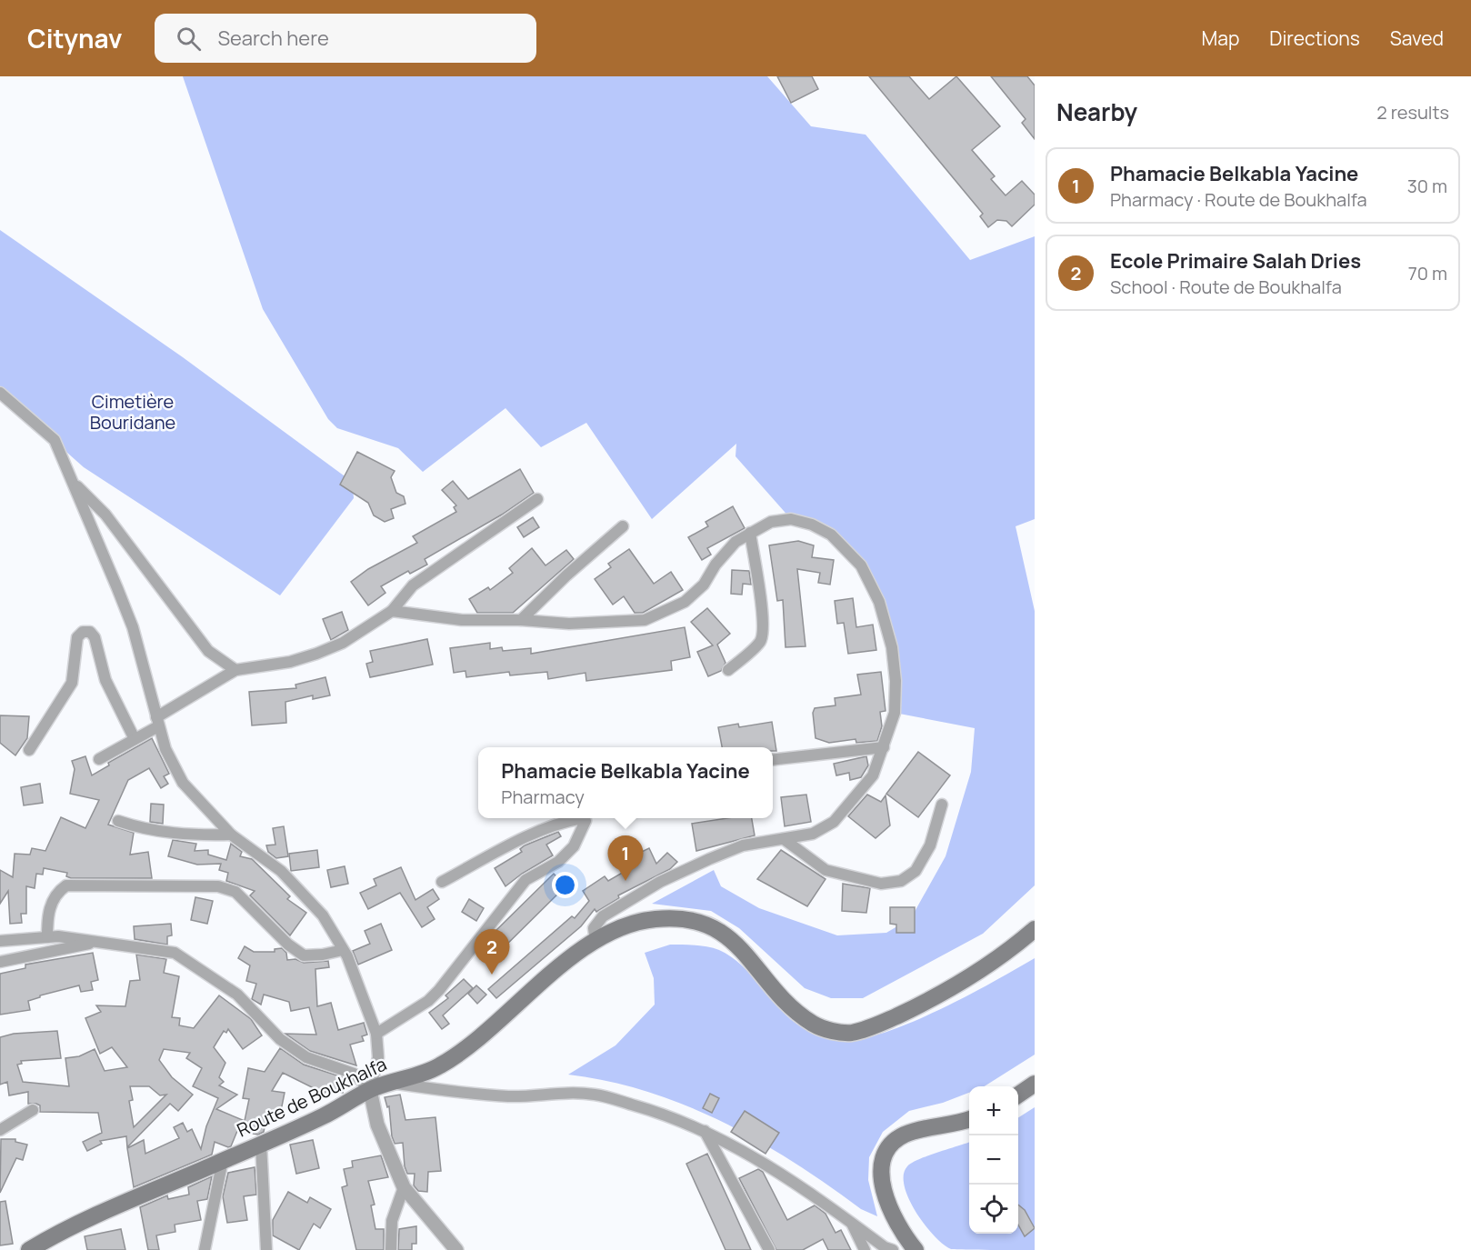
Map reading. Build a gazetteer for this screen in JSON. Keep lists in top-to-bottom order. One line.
{"streets":{"main road":["Route de Boukhalfa"]},"parks":["Cimetière Bouridane"],"page":{"header":"Citynav","search":"Search here","nav":["Map","Directions","Saved"],"heading":["Nearby","2 results"],"list":[{"mark":"1","name":"Phamacie Belkabla Yacine","note":"Pharmacy · Route de Boukhalfa","value":"30 m"},{"mark":"2","name":"Ecole Primaire Salah Dries","note":"School · Route de Boukhalfa","value":"70 m"}],"popup":["Phamacie Belkabla Yacine","Pharmacy"],"pins":["1","2"],"map_buttons":["+","−"]}}
